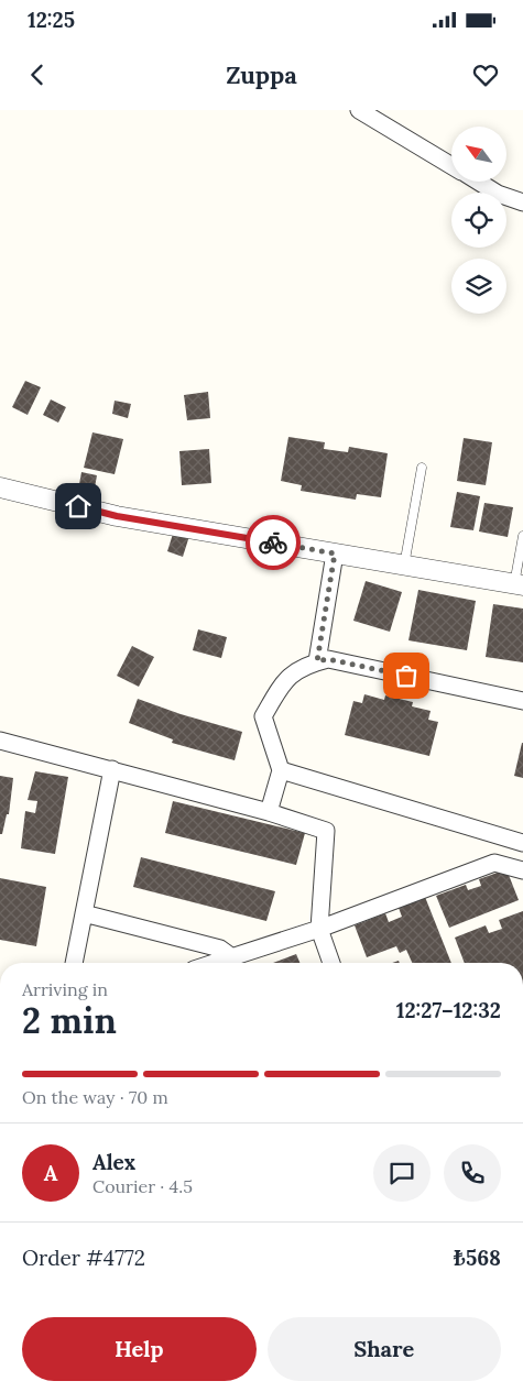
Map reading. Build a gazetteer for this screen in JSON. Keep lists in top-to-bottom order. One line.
{"north":"top left","page":{"status":"12:25","header":"Zuppa","heading":["2 min","Arriving in","12:27–12:32"],"panel":["Alex","Courier · 4.5","Order #4772","₺568"],"bar":"On the way · 70 m","round":"A","buttons":["Help","Share"]}}
